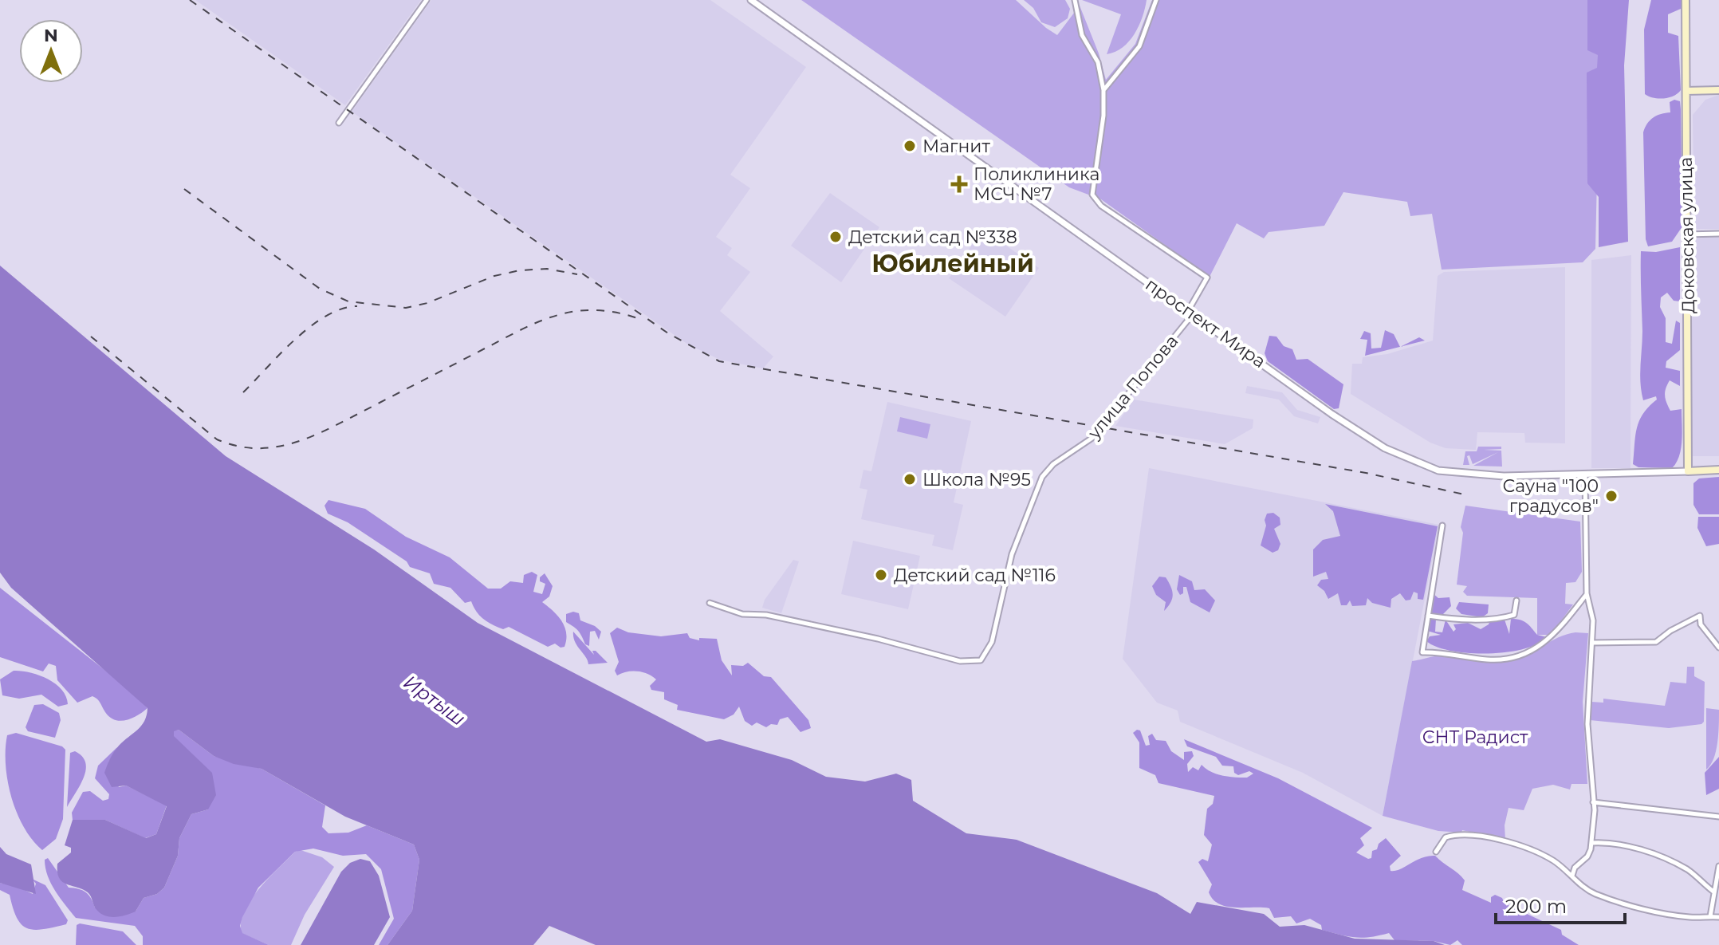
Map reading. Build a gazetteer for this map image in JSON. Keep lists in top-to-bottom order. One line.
{"streets":{"main road":["Доковская улица","проспект Мира"],"street":["улица Попова"]},"crossings":[["Доковская улица","проспект Мира"],["проспект Мира","улица Попова"]],"districts":["Юбилейный"],"water":["Иртыш"],"parks":["СНТ Радист"],"places":{"other":["Магнит","Детский сад №338","Школа №95","Сауна \"100 градусов\"","Детский сад №116"],"health":["Поликлиника МСЧ №7"]},"scale_bar":"200 m","north":"top"}
